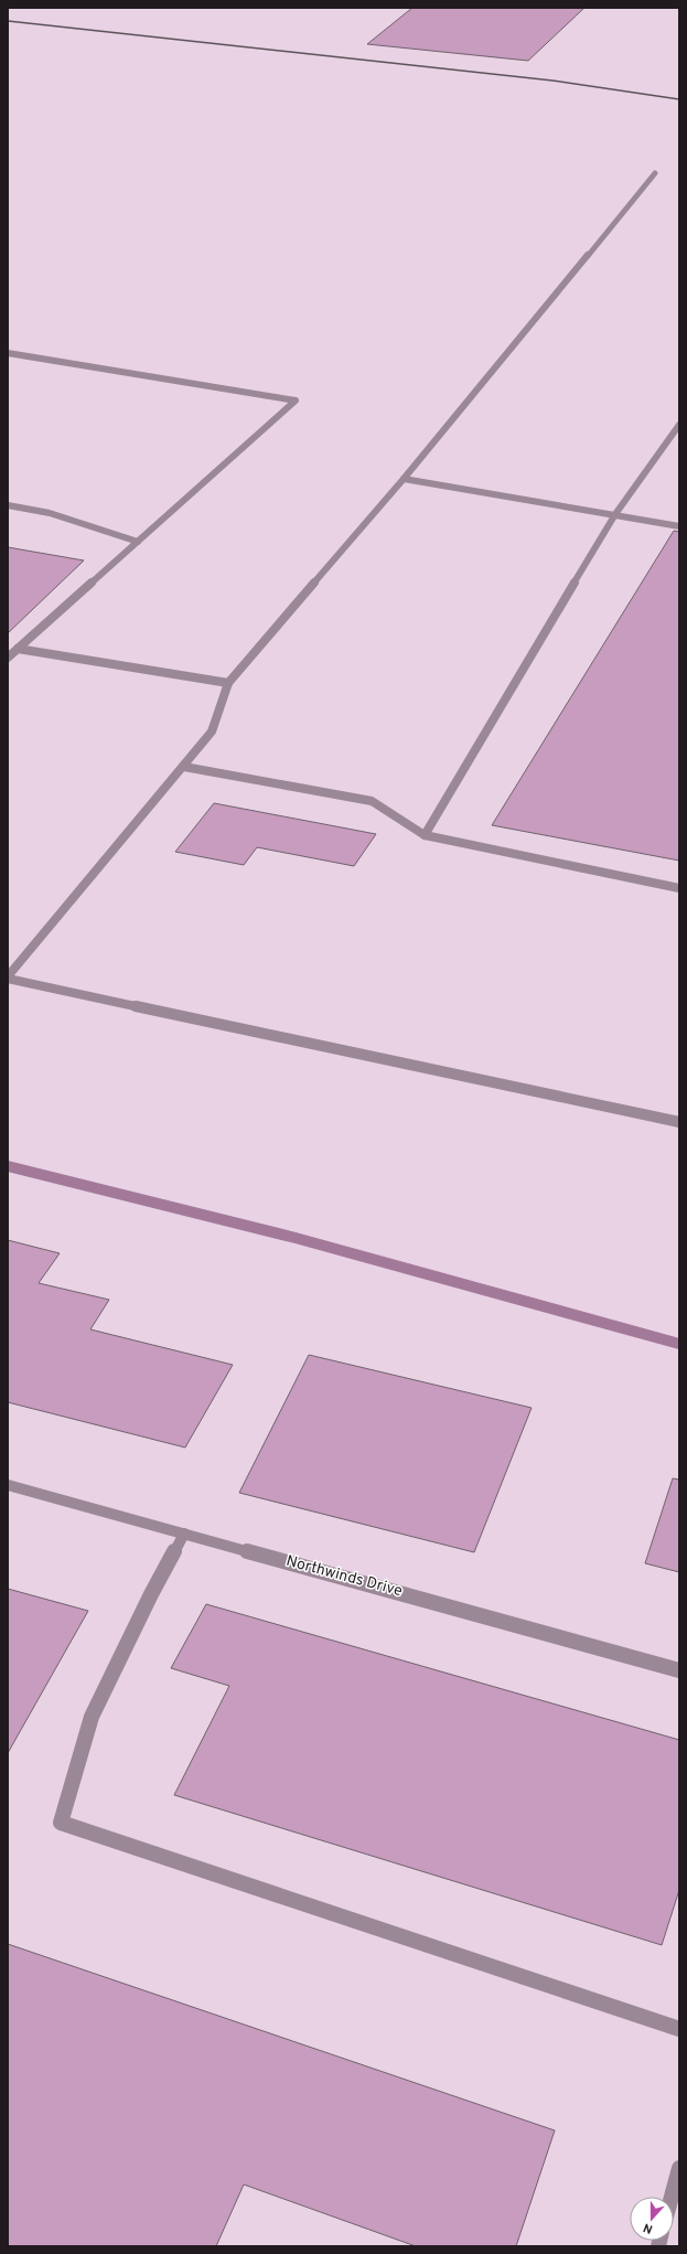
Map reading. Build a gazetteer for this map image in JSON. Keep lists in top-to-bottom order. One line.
{"streets":{"street":["Northwinds Drive"]},"north":"bottom"}
